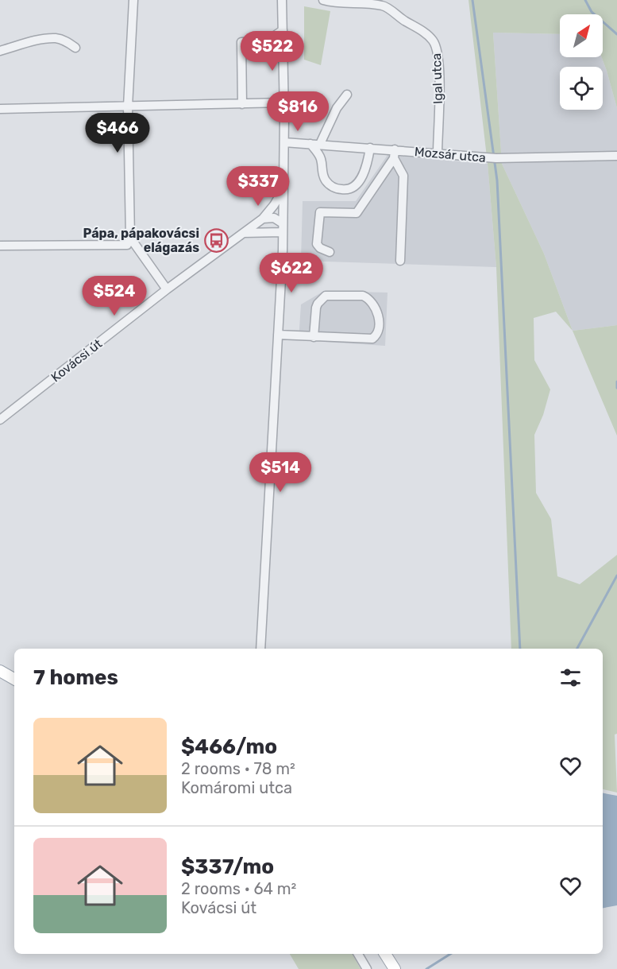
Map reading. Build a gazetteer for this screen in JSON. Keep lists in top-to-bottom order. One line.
{"streets":{"street":["Igal utca","Mozsár utca","Kovácsi út"]},"crossings":[["Igal utca","Mozsár utca"]],"places":{"bus stop":["Pápa, pápakovácsi elágazás"]},"north":"top right","page":{"price":["$522","$816","$466","$337","$622","$524","$514"],"heading":"7 homes","list":[{"name":"$466/mo","note":"2 rooms · 78 m² · Komáromi utca"},{"name":"$337/mo","note":"2 rooms · 64 m² · Kovácsi út"}]}}
